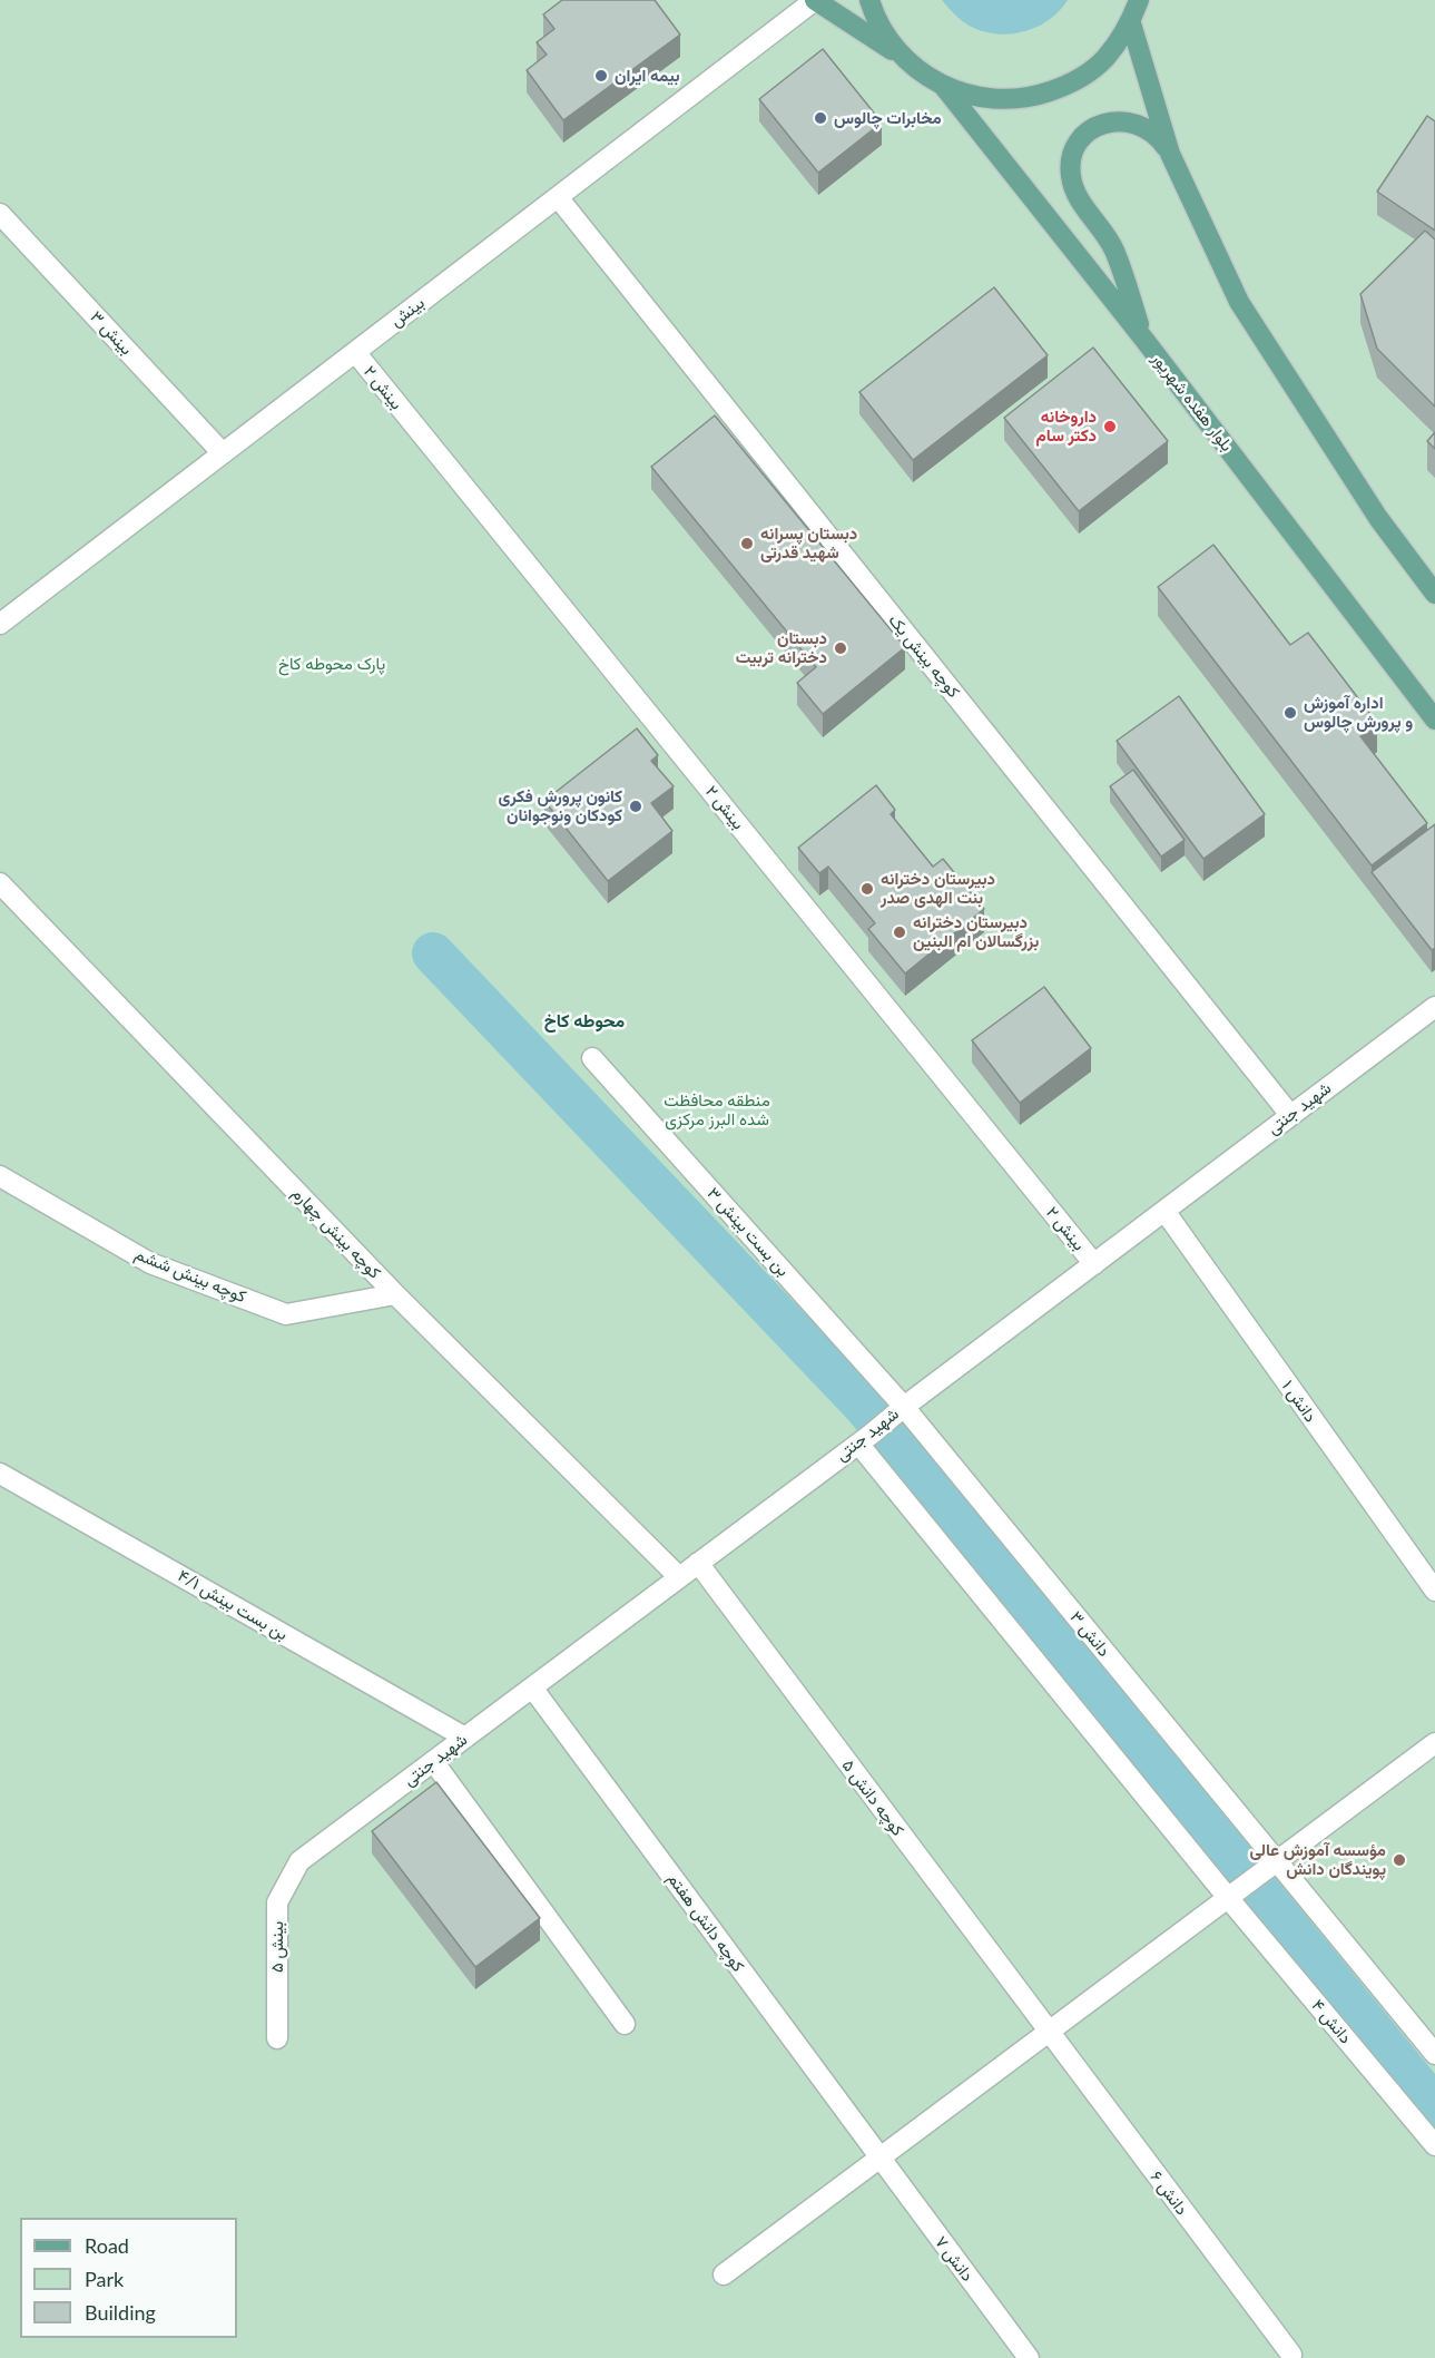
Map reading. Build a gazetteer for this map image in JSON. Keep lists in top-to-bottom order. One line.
{"streets":{"main road":["بلوار هفده شهریور"],"street":["بینش","بینش ۳","بینش ۲","کوچه بینش یک","شهید جنتی","بن بست بینش ۳","کوچه بینش چهارم","کوچه بینش ششم","دانش ۱","بن بست بینش ۴/۱","دانش ۳","کوچه دانش ۵","کوچه دانش هفتم","بینش ۵","دانش ۴","دانش ۶","دانش ۷"]},"crossings":[["بینش","بینش ۳"],["بینش","بینش ۲"],["بینش","کوچه بینش یک"],["بینش ۲","شهید جنتی"],["کوچه بینش یک","شهید جنتی"],["شهید جنتی","بن بست بینش ۳"],["شهید جنتی","کوچه بینش چهارم"],["شهید جنتی","دانش ۱"],["شهید جنتی","بن بست بینش ۴/۱"],["شهید جنتی","دانش ۳"],["شهید جنتی","کوچه دانش ۵"],["شهید جنتی","کوچه دانش هفتم"],["شهید جنتی","بینش ۵"],["بن بست بینش ۳","دانش ۳"],["کوچه بینش چهارم","کوچه بینش ششم"],["کوچه دانش ۵","دانش ۶"],["کوچه دانش هفتم","دانش ۷"]],"districts":["محوطه کاخ"],"parks":["پارک محوطه کاخ","منطقه محافظت شده البرز مرکزی"],"places":["بیمه ایران","مخابرات چالوس","داروخانه دکتر سام","دبستان پسرانه شهید قدرتی","دبستان دخترانه تربیت","اداره آموزش و پرورش چالوس","کانون پرورش فکری کودکان ونوجوانان","دبیرستان دخترانه بنت الهدی صدر","دبیرستان دخترانه بزرگسالان ام البنین","مؤسسه آموزش عالی پویندگان دانش"],"legend":["Road","Park","Building"]}
